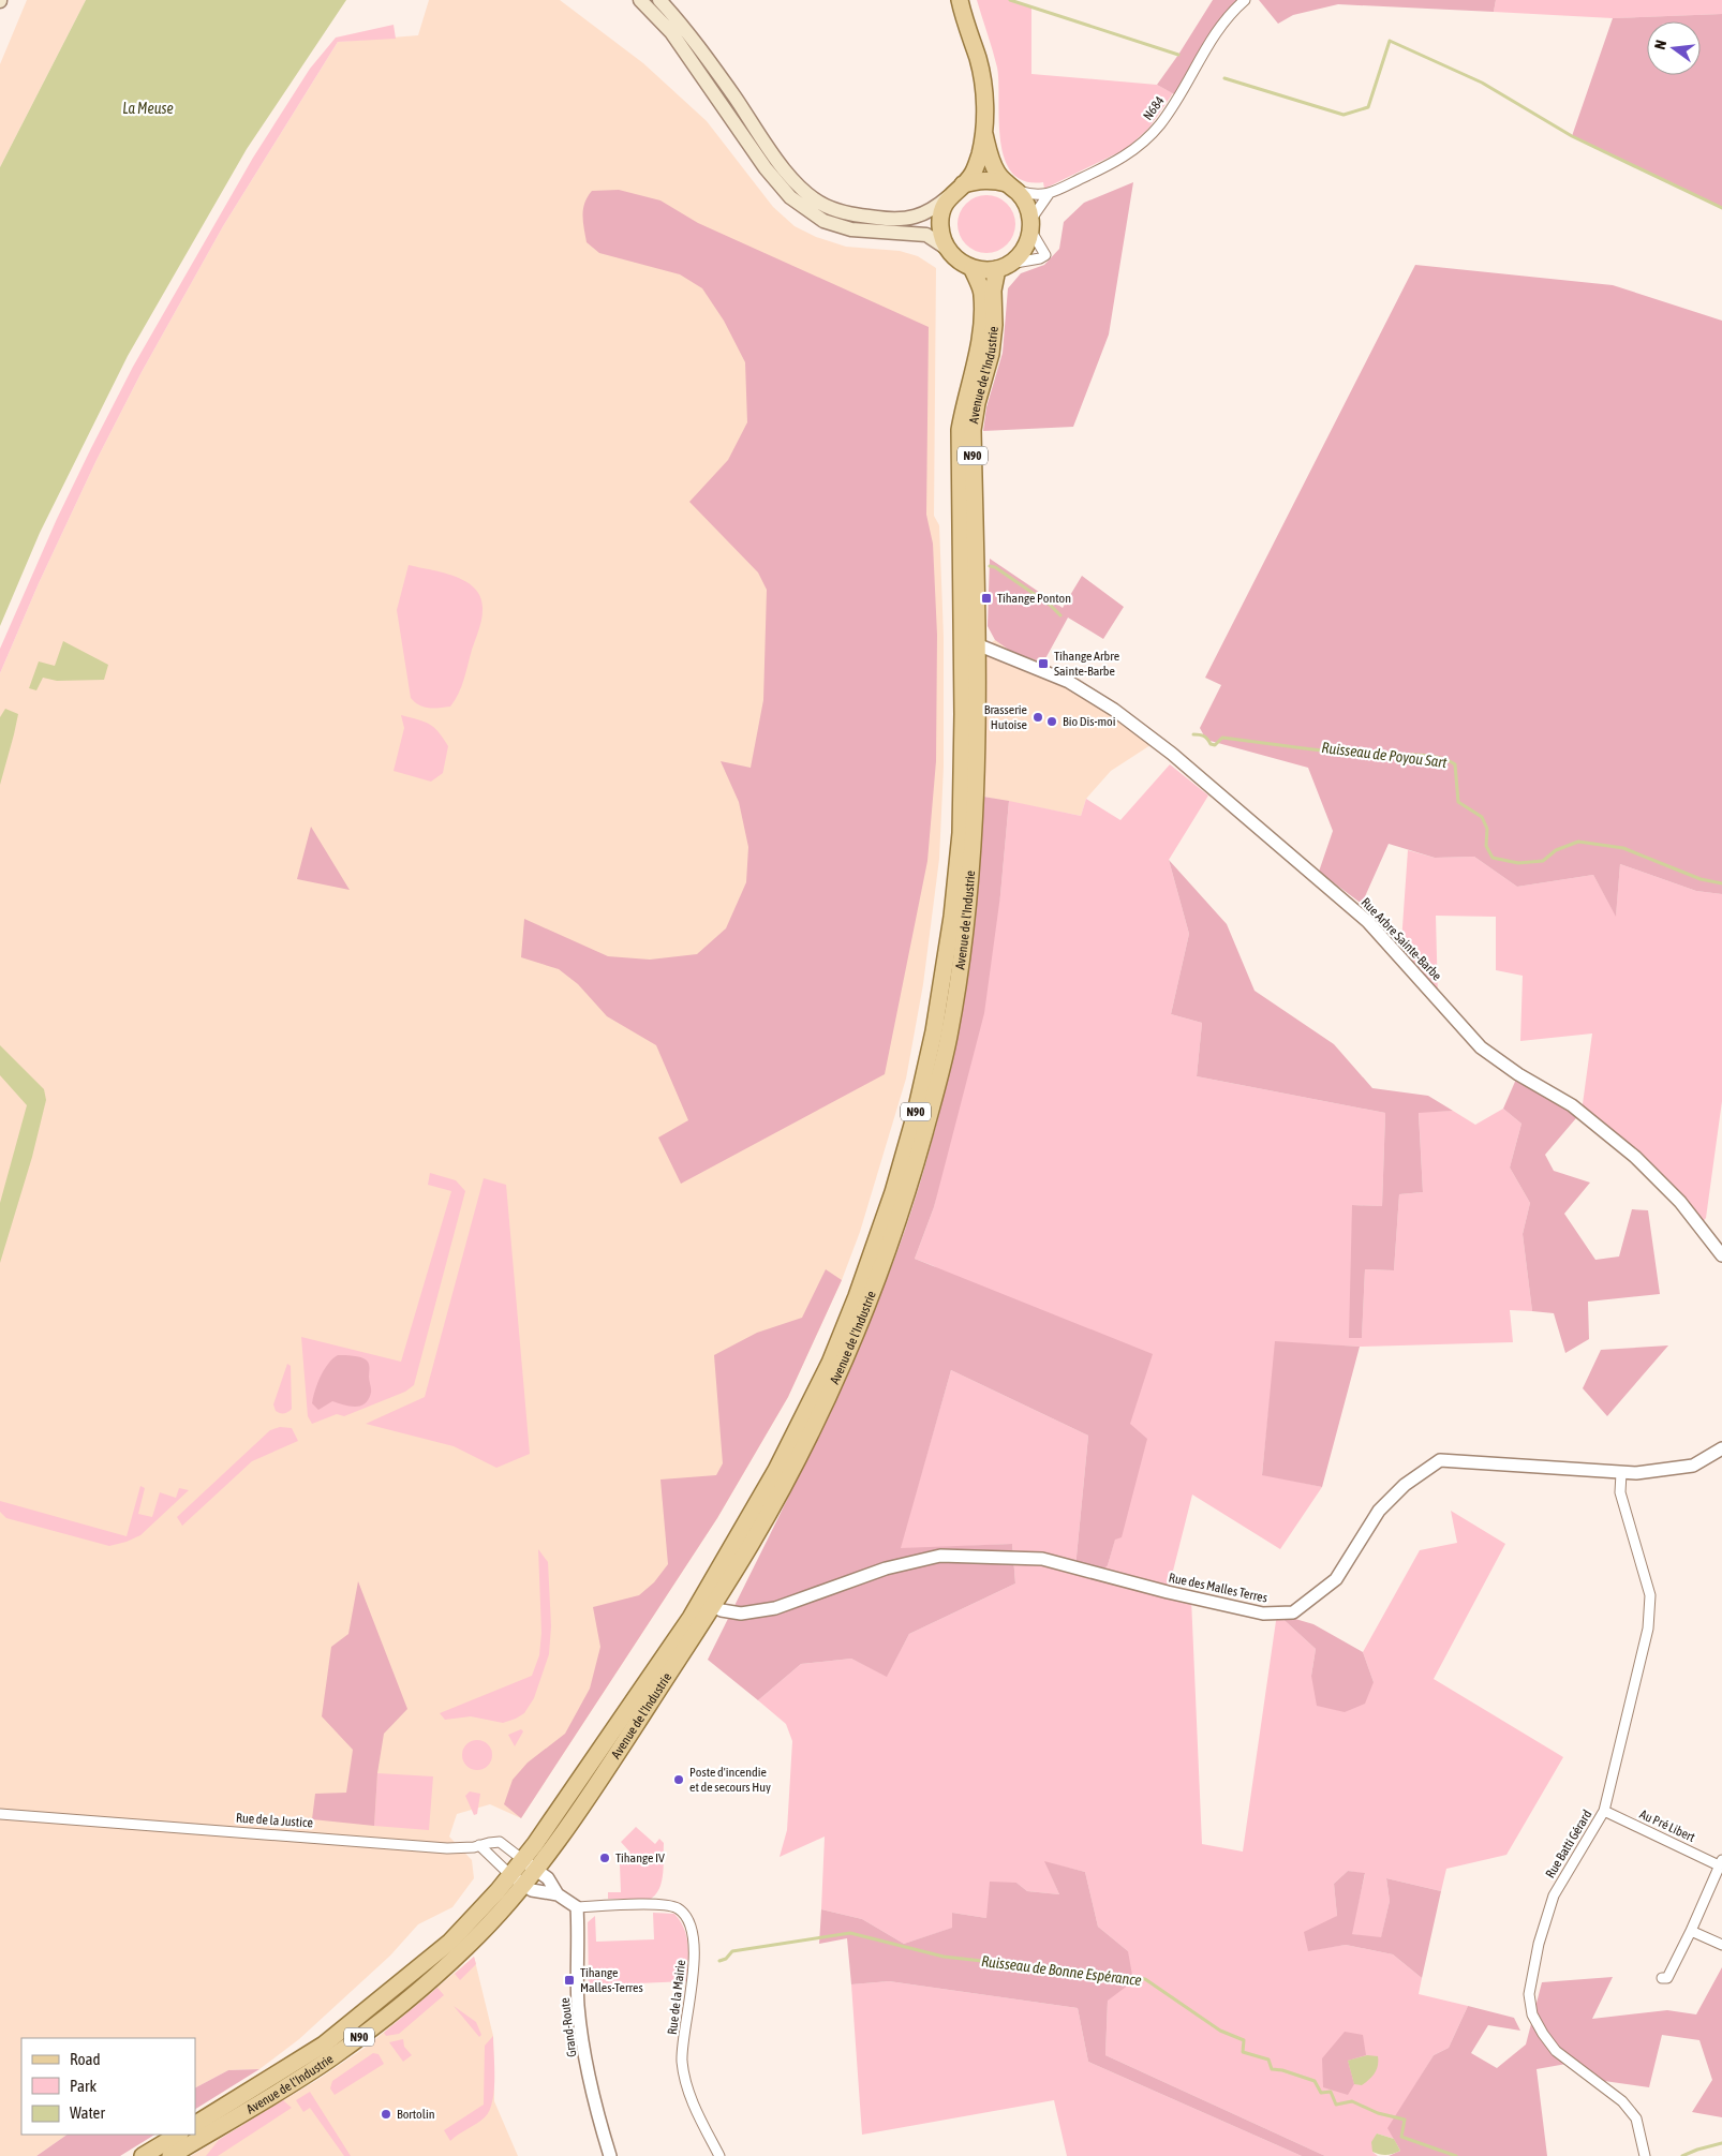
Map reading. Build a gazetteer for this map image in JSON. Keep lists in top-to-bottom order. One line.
{"streets":{"main road":["Avenue de l'Industrie","N90"],"street":["N684","Rue Arbre Sainte-Barbe","Rue des Malles Terres","Rue de la Justice","Au Pré Libert","Rue Batti Gérard","Rue de la Mairie","Grand-Route"]},"crossings":[["N684","Avenue de l'Industrie"],["Avenue de l'Industrie","Rue Arbre Sainte-Barbe"],["Avenue de l'Industrie","Rue des Malles Terres"],["Avenue de l'Industrie","Rue de la Justice"],["Rue des Malles Terres","Rue Batti Gérard"],["Au Pré Libert","Rue Batti Gérard"],["Rue de la Mairie","Grand-Route"]],"water":["La Meuse","Ruisseau de Poyou Sart","Ruisseau de Bonne Espérance"],"places":{"transit":["Tihange Ponton","Tihange Arbre Sainte-Barbe","Tihange Malles-Terres"],"other":["Brasserie Hutoise","Bio Dis-moi","Poste d'incendie et de secours Huy","Tihange IV","Bortolin"]},"legend":["Road","Park","Water"],"north":"left"}
